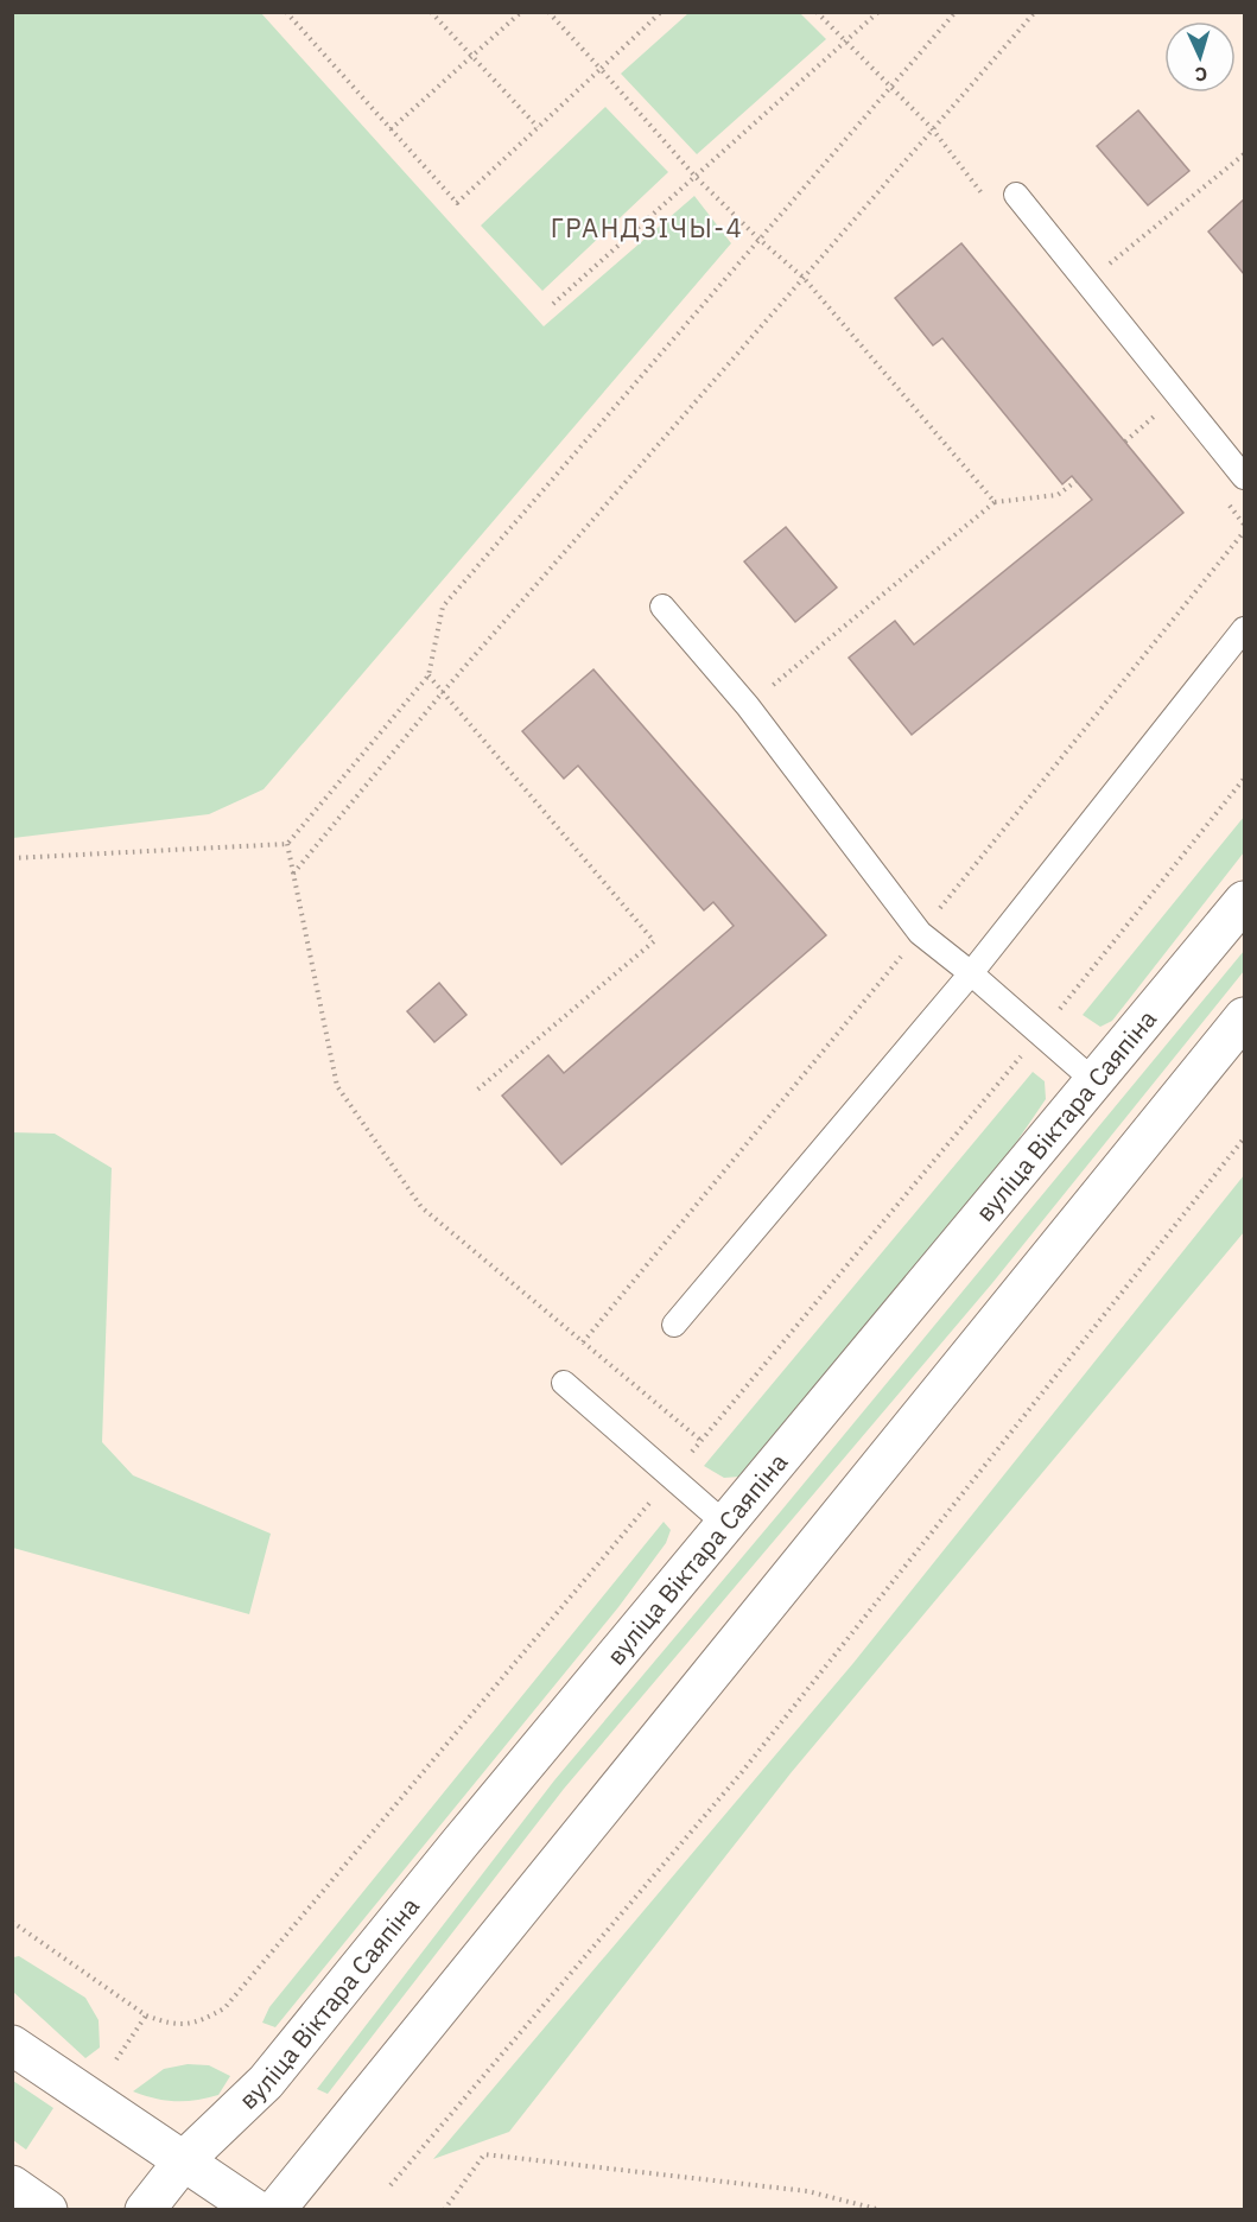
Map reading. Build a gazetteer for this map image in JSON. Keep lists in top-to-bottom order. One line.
{"streets":{"street":["вуліца Віктара Саяпіна"]},"districts":["ГРАНДЗІЧЫ-4"],"north":"bottom"}
